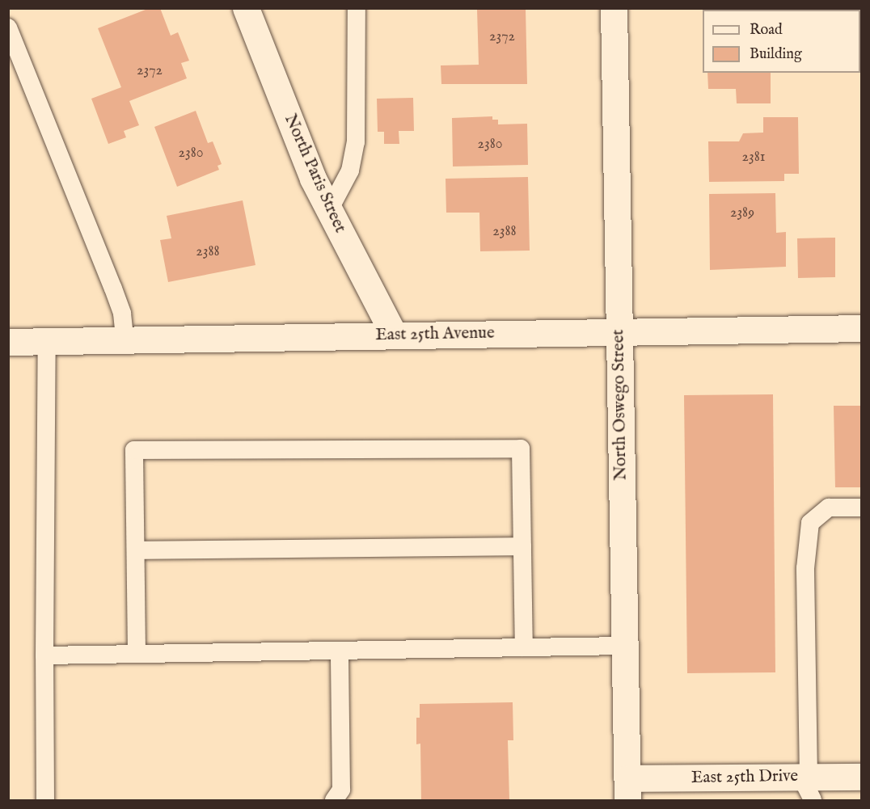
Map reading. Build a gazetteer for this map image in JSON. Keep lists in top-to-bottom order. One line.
{"streets":{"street":["North Paris Street","East 25th Avenue","North Oswego Street","East 25th Drive"]},"crossings":[["North Paris Street","East 25th Avenue"],["East 25th Avenue","North Oswego Street"],["North Oswego Street","East 25th Drive"]],"house_numbers":["2372","2372","2380","2380","2381","2389","2388","2388"],"legend":["Road","Building"]}
